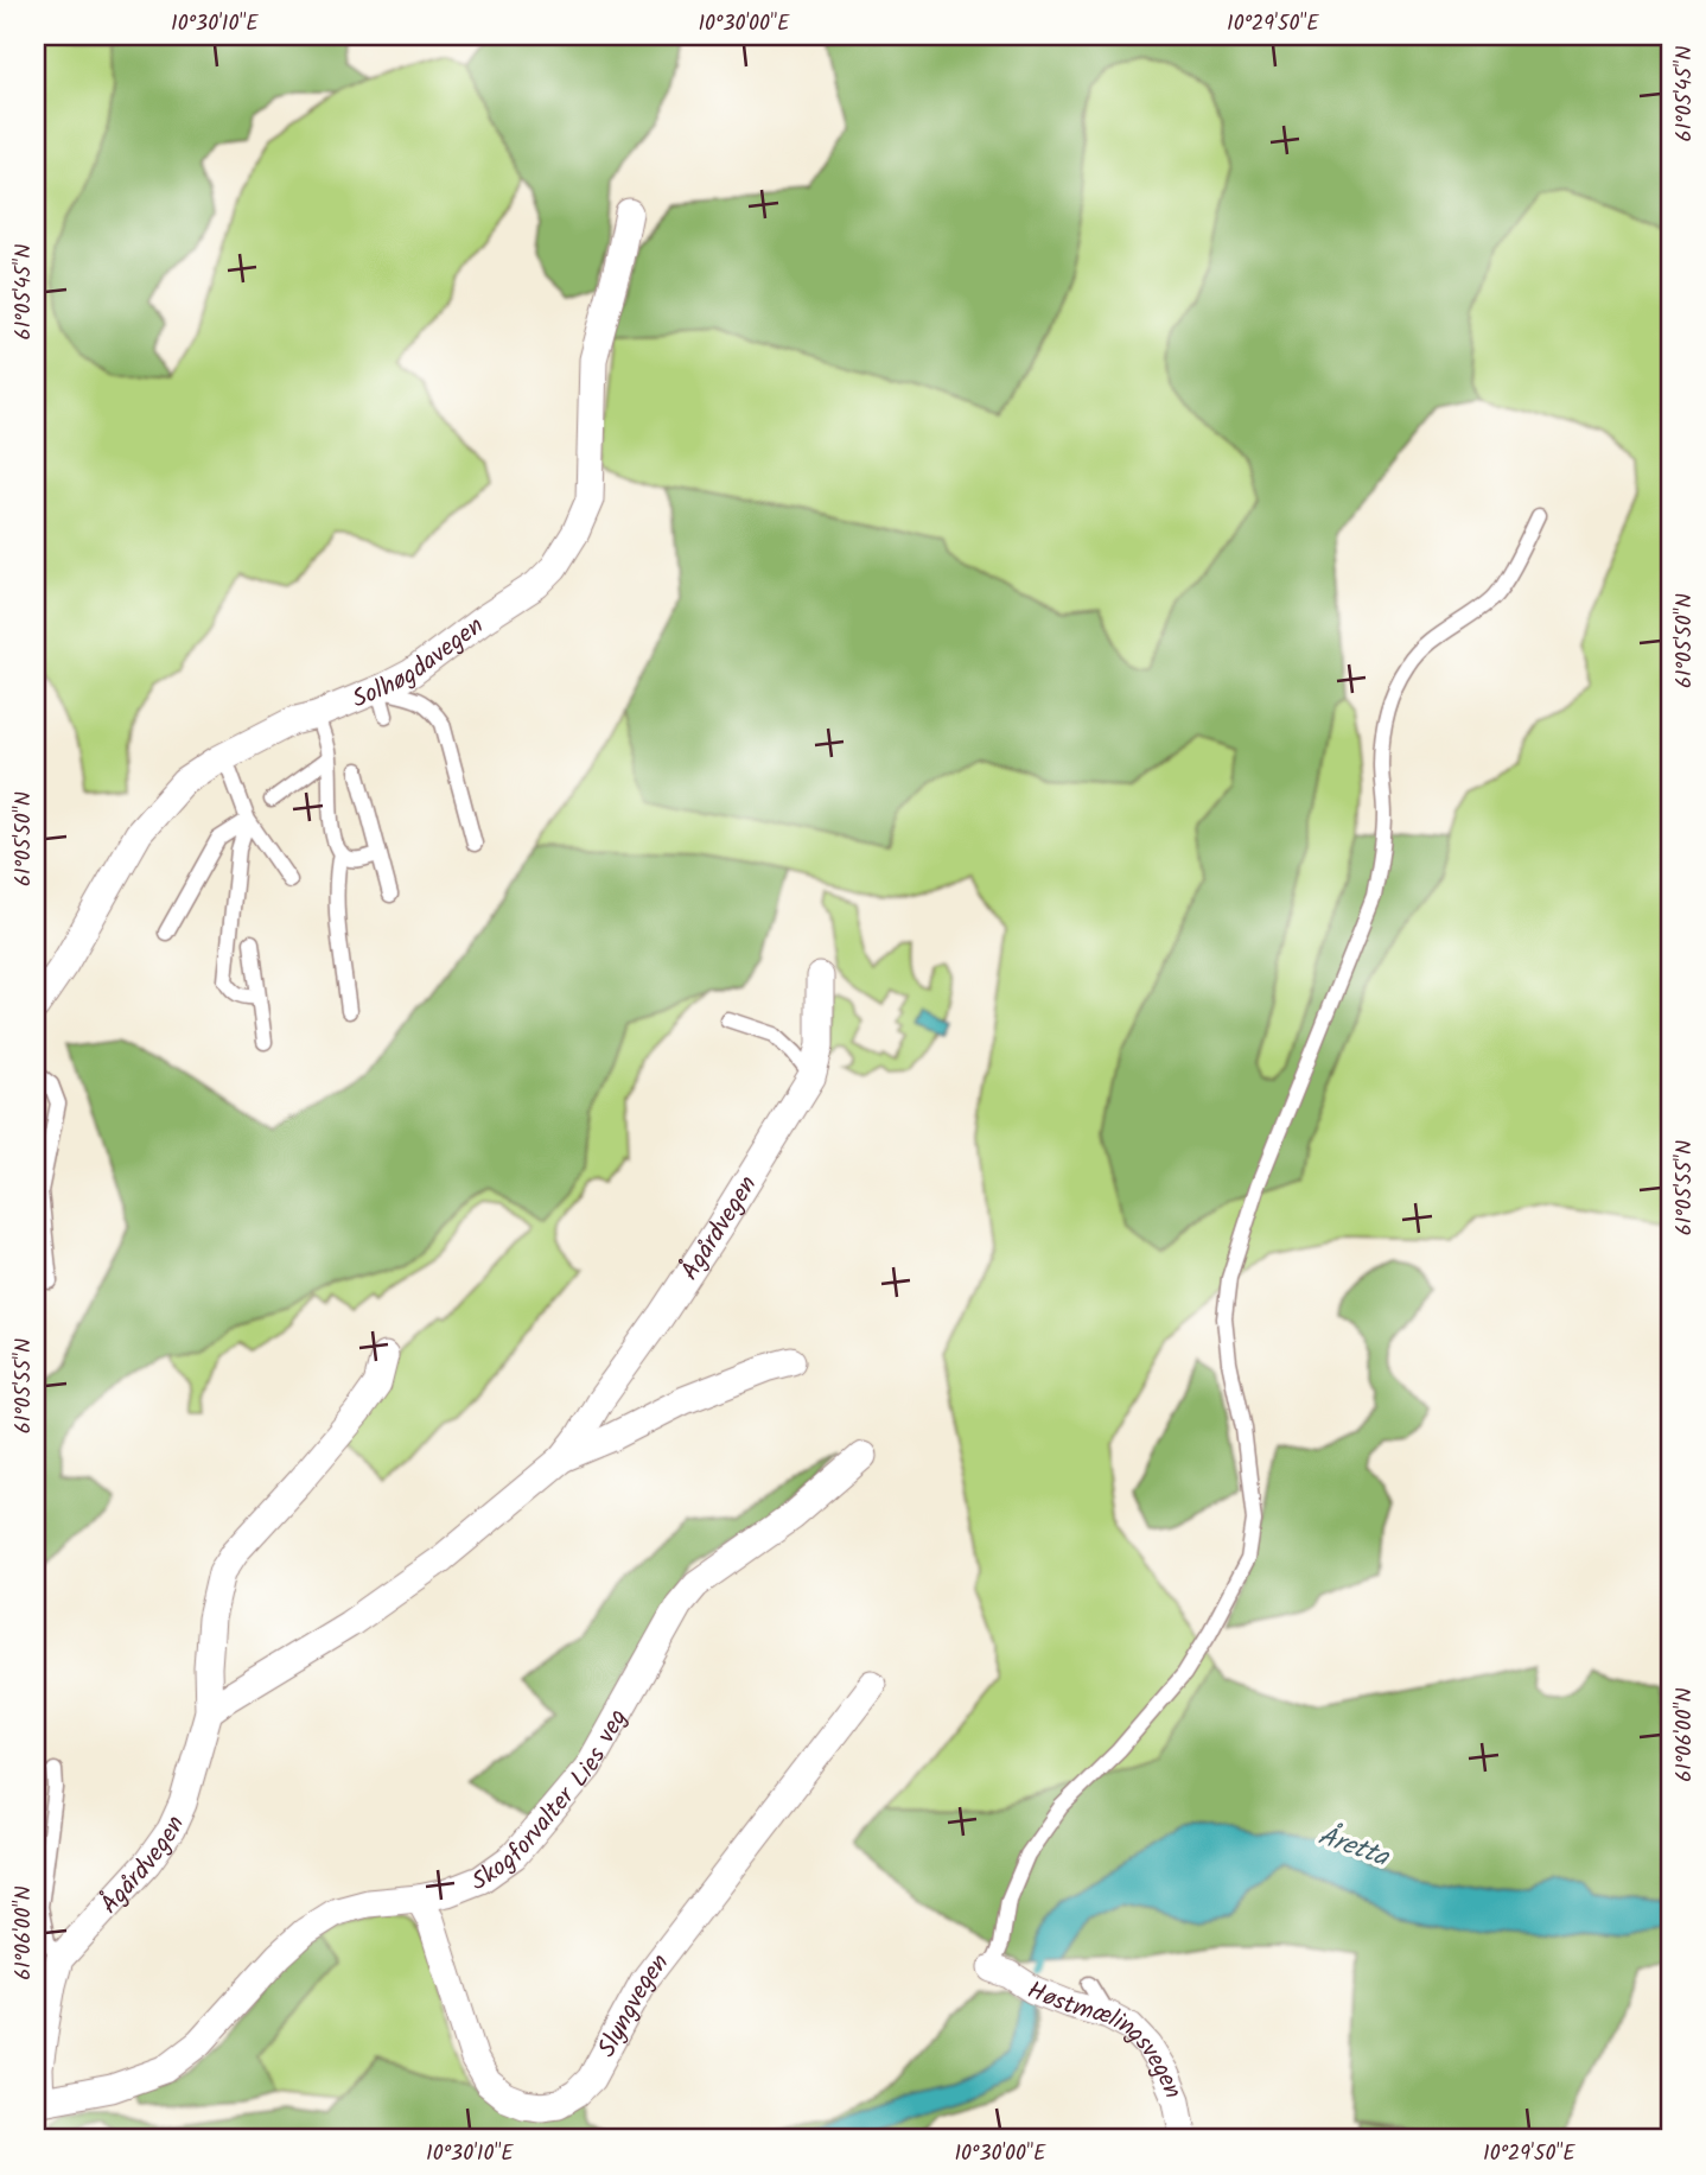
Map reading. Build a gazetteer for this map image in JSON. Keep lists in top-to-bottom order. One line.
{"streets":{"street":["Solhøgdavegen","Ågårdvegen","Skogforvalter Lies veg","Slyngvegen","Høstmælingsvegen"]},"crossings":[["Ågårdvegen","Skogforvalter Lies veg"],["Skogforvalter Lies veg","Slyngvegen"]],"water":["Åretta"],"coordinates":["10°30'10\"E","10°30'00\"E","10°29'50\"E","61°05'45\"N","61°05'50\"N","61°05'55\"N","61°06'00\"N"]}
